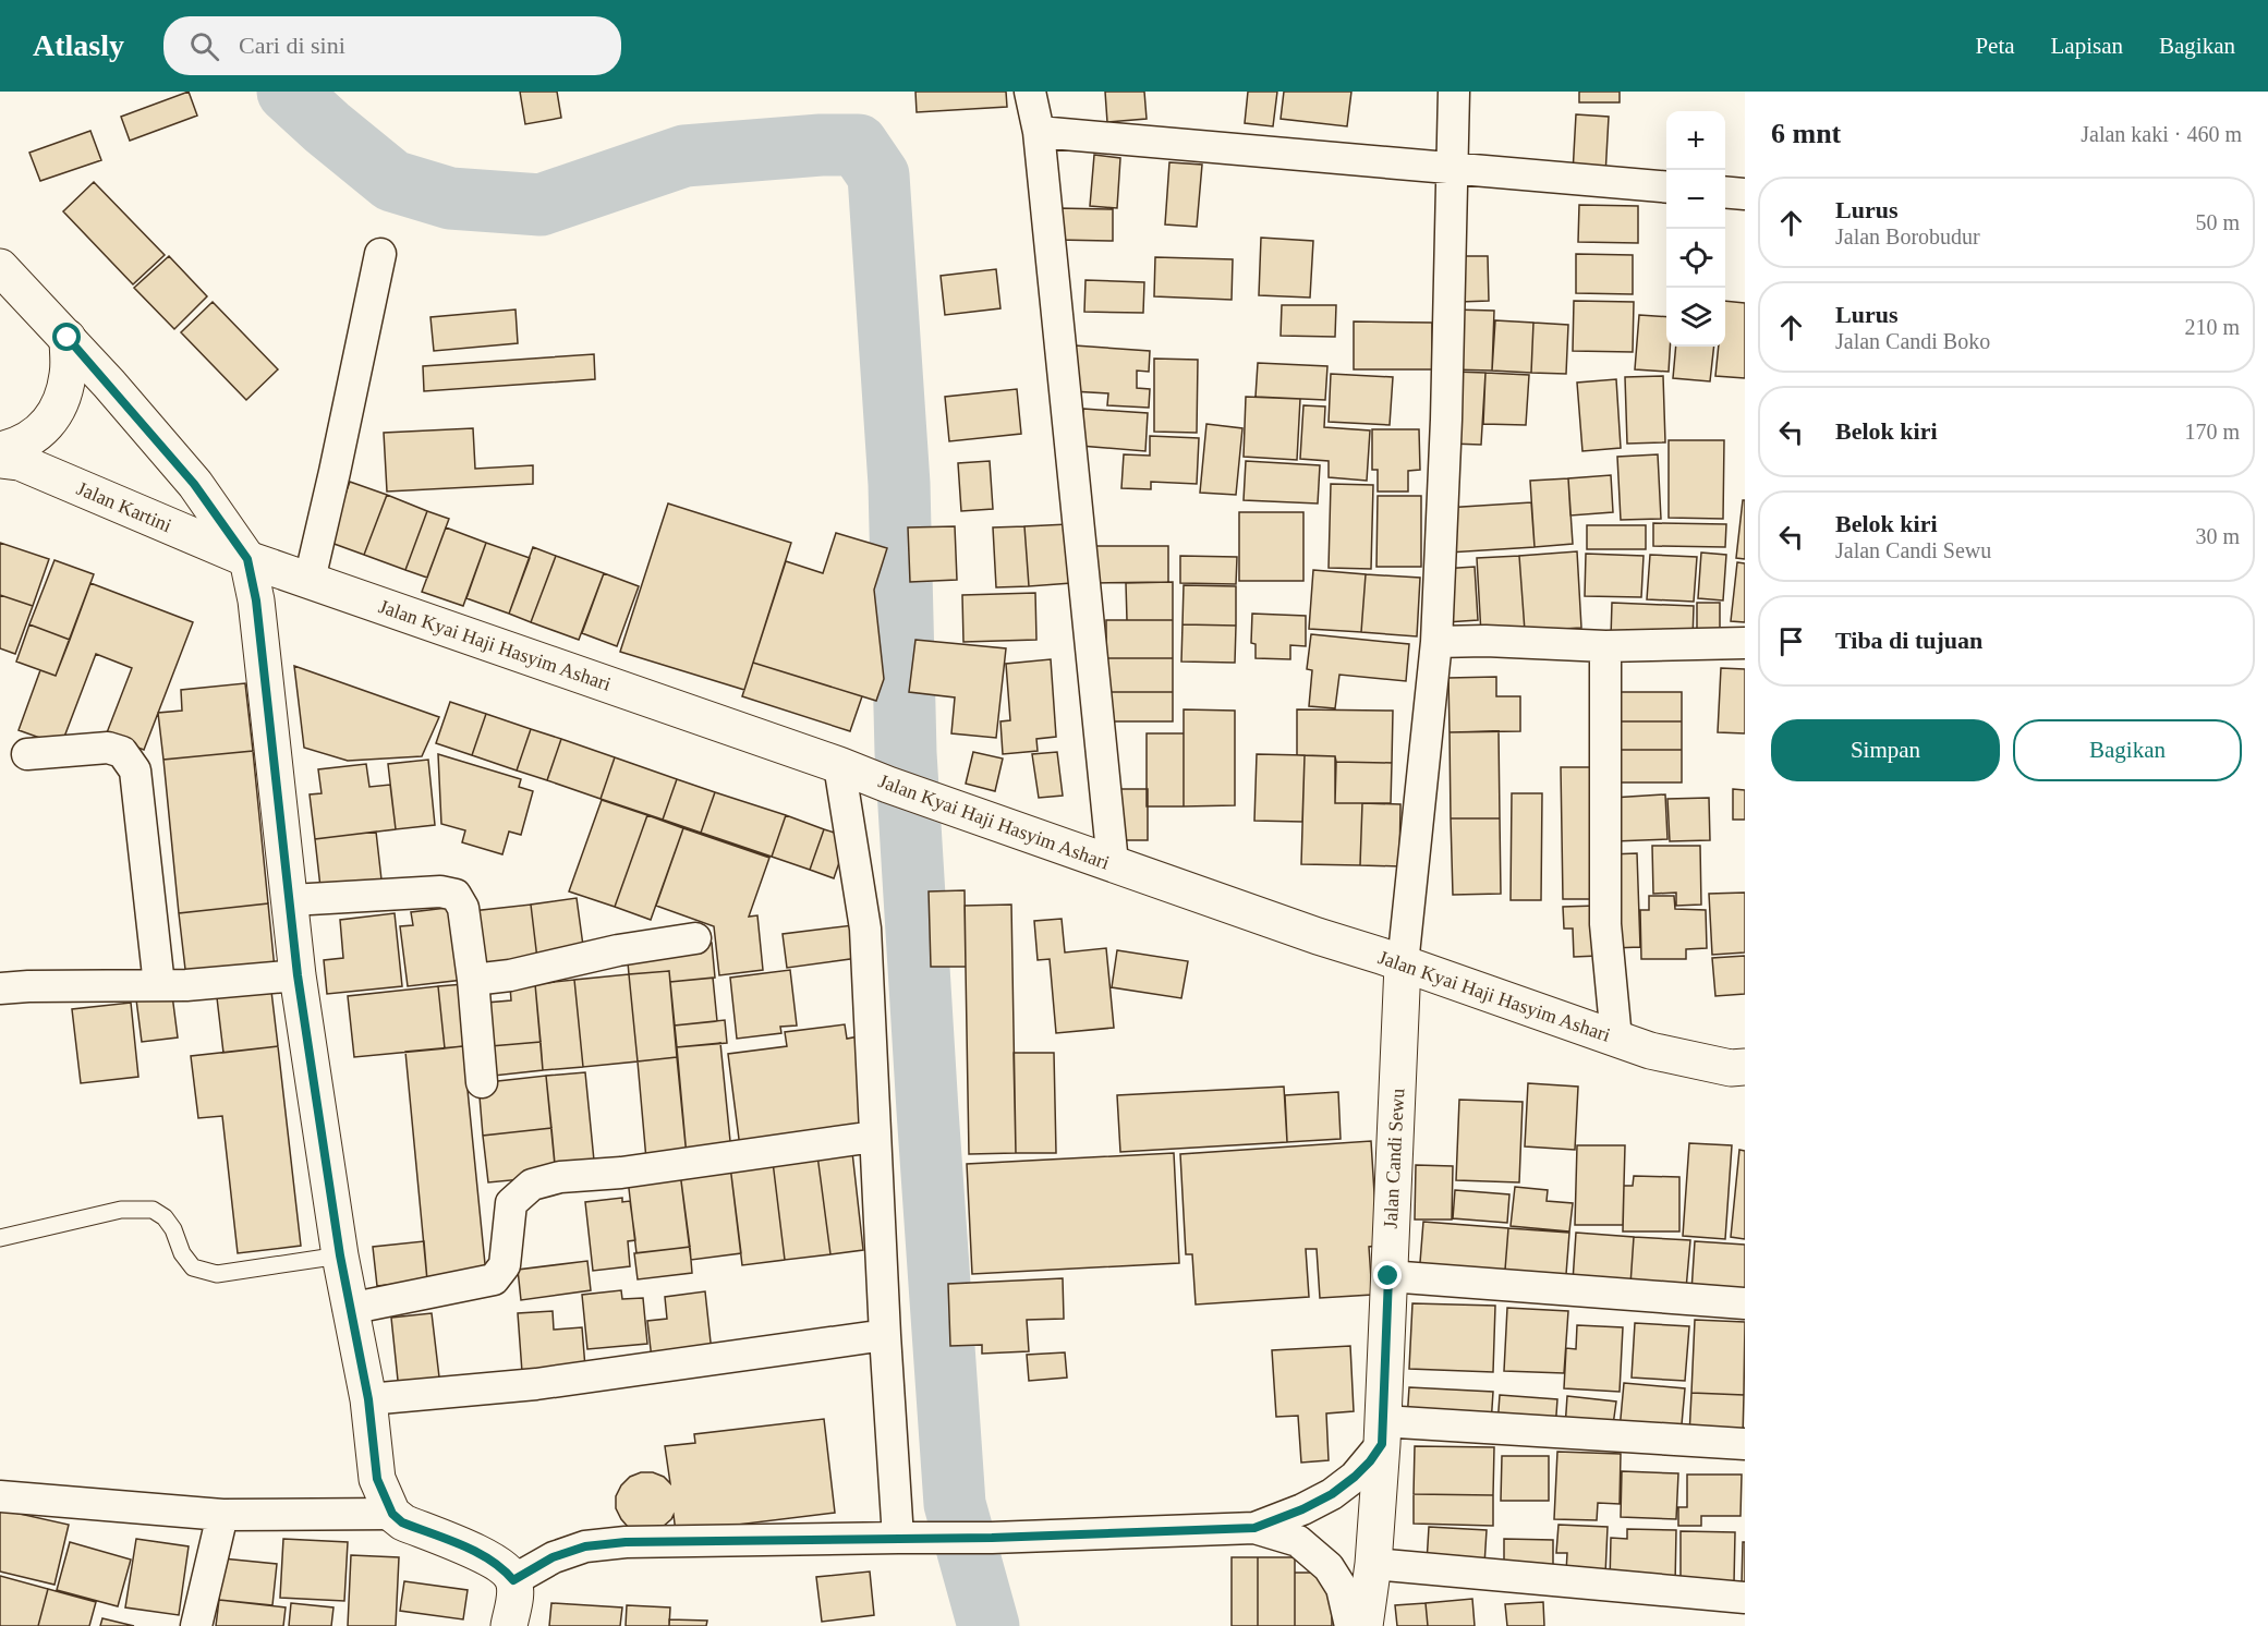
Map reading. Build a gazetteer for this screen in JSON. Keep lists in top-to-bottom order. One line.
{"streets":{"main road":["Jalan Kartini","Jalan Kyai Haji Hasyim Ashari","Jalan Candi Sewu"]},"crossings":[["Jalan Kartini","Jalan Kyai Haji Hasyim Ashari"],["Jalan Kyai Haji Hasyim Ashari","Jalan Candi Sewu"]],"page":{"header":"Atlasly","search":"Cari di sini","nav":["Peta","Lapisan","Bagikan"],"heading":["6 mnt","Jalan kaki · 460 m"],"map_buttons":["+","−"],"list":[["Lurus","Jalan Borobudur","50 m"],["Lurus","Jalan Candi Boko","210 m"],["Belok kiri","170 m"],["Belok kiri","Jalan Candi Sewu","30 m"],"Tiba di tujuan"],"buttons":["Simpan","Bagikan"]}}
